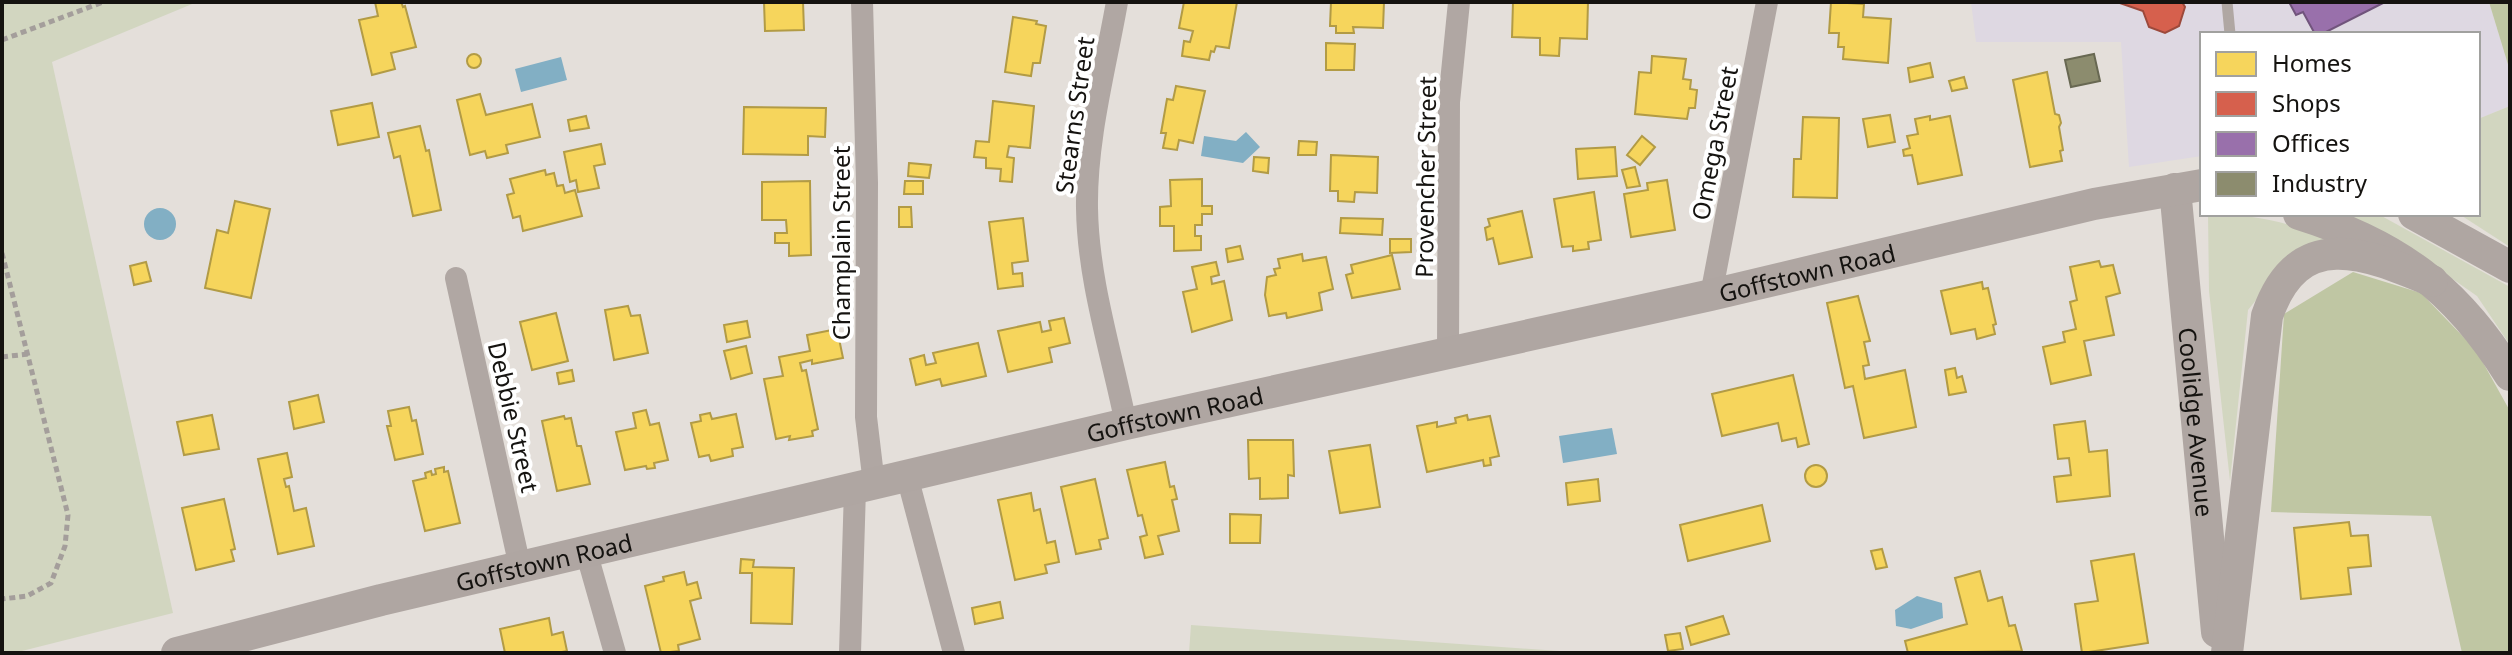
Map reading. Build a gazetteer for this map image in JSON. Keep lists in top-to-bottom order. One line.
{"streets":{"main road":["Goffstown Road","Coolidge Avenue"],"street":["Stearns Street","Omega Street","Provencher Street","Champlain Street","Debbie Street"]},"crossings":[["Stearns Street","Goffstown Road"],["Omega Street","Goffstown Road"],["Provencher Street","Goffstown Road"],["Champlain Street","Goffstown Road"],["Goffstown Road","Debbie Street"],["Goffstown Road","Coolidge Avenue"]],"legend":["Homes","Shops","Offices","Industry"]}
